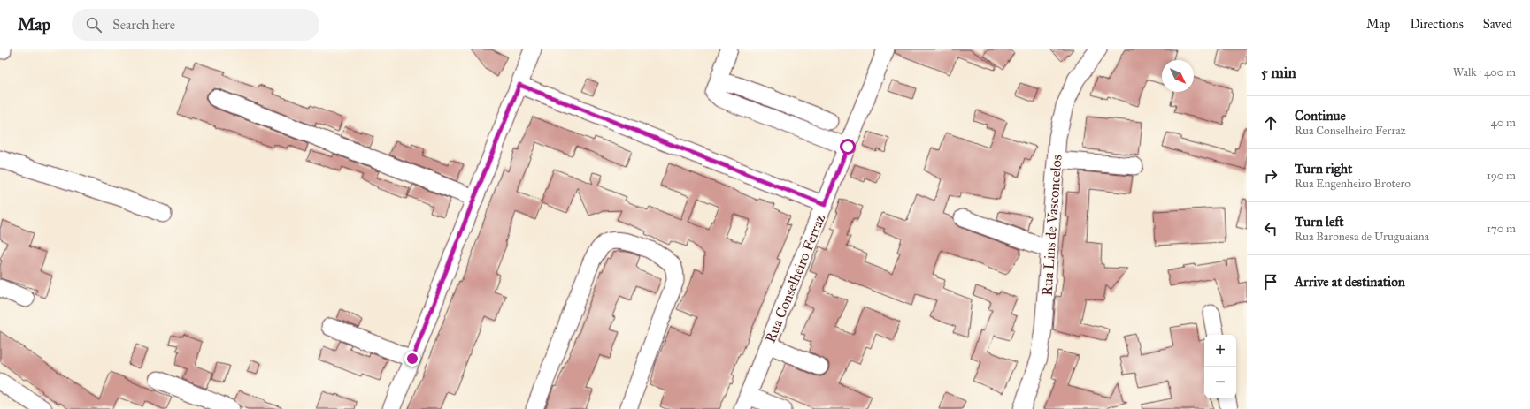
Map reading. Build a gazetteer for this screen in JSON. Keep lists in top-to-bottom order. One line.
{"streets":{"street":["Rua Lins de Vasconcelos","Rua Conselheiro Ferraz"]},"north":"bottom right","page":{"header":"Map","search":"Search here","nav":["Map","Directions","Saved"],"heading":["5 min","Walk · 400 m"],"list":[["Continue","Rua Conselheiro Ferraz","40 m"],["Turn right","Rua Engenheiro Brotero","190 m"],["Turn left","Rua Baronesa de Uruguaiana","170 m"],"Arrive at destination"],"map_buttons":["+","−"]}}
